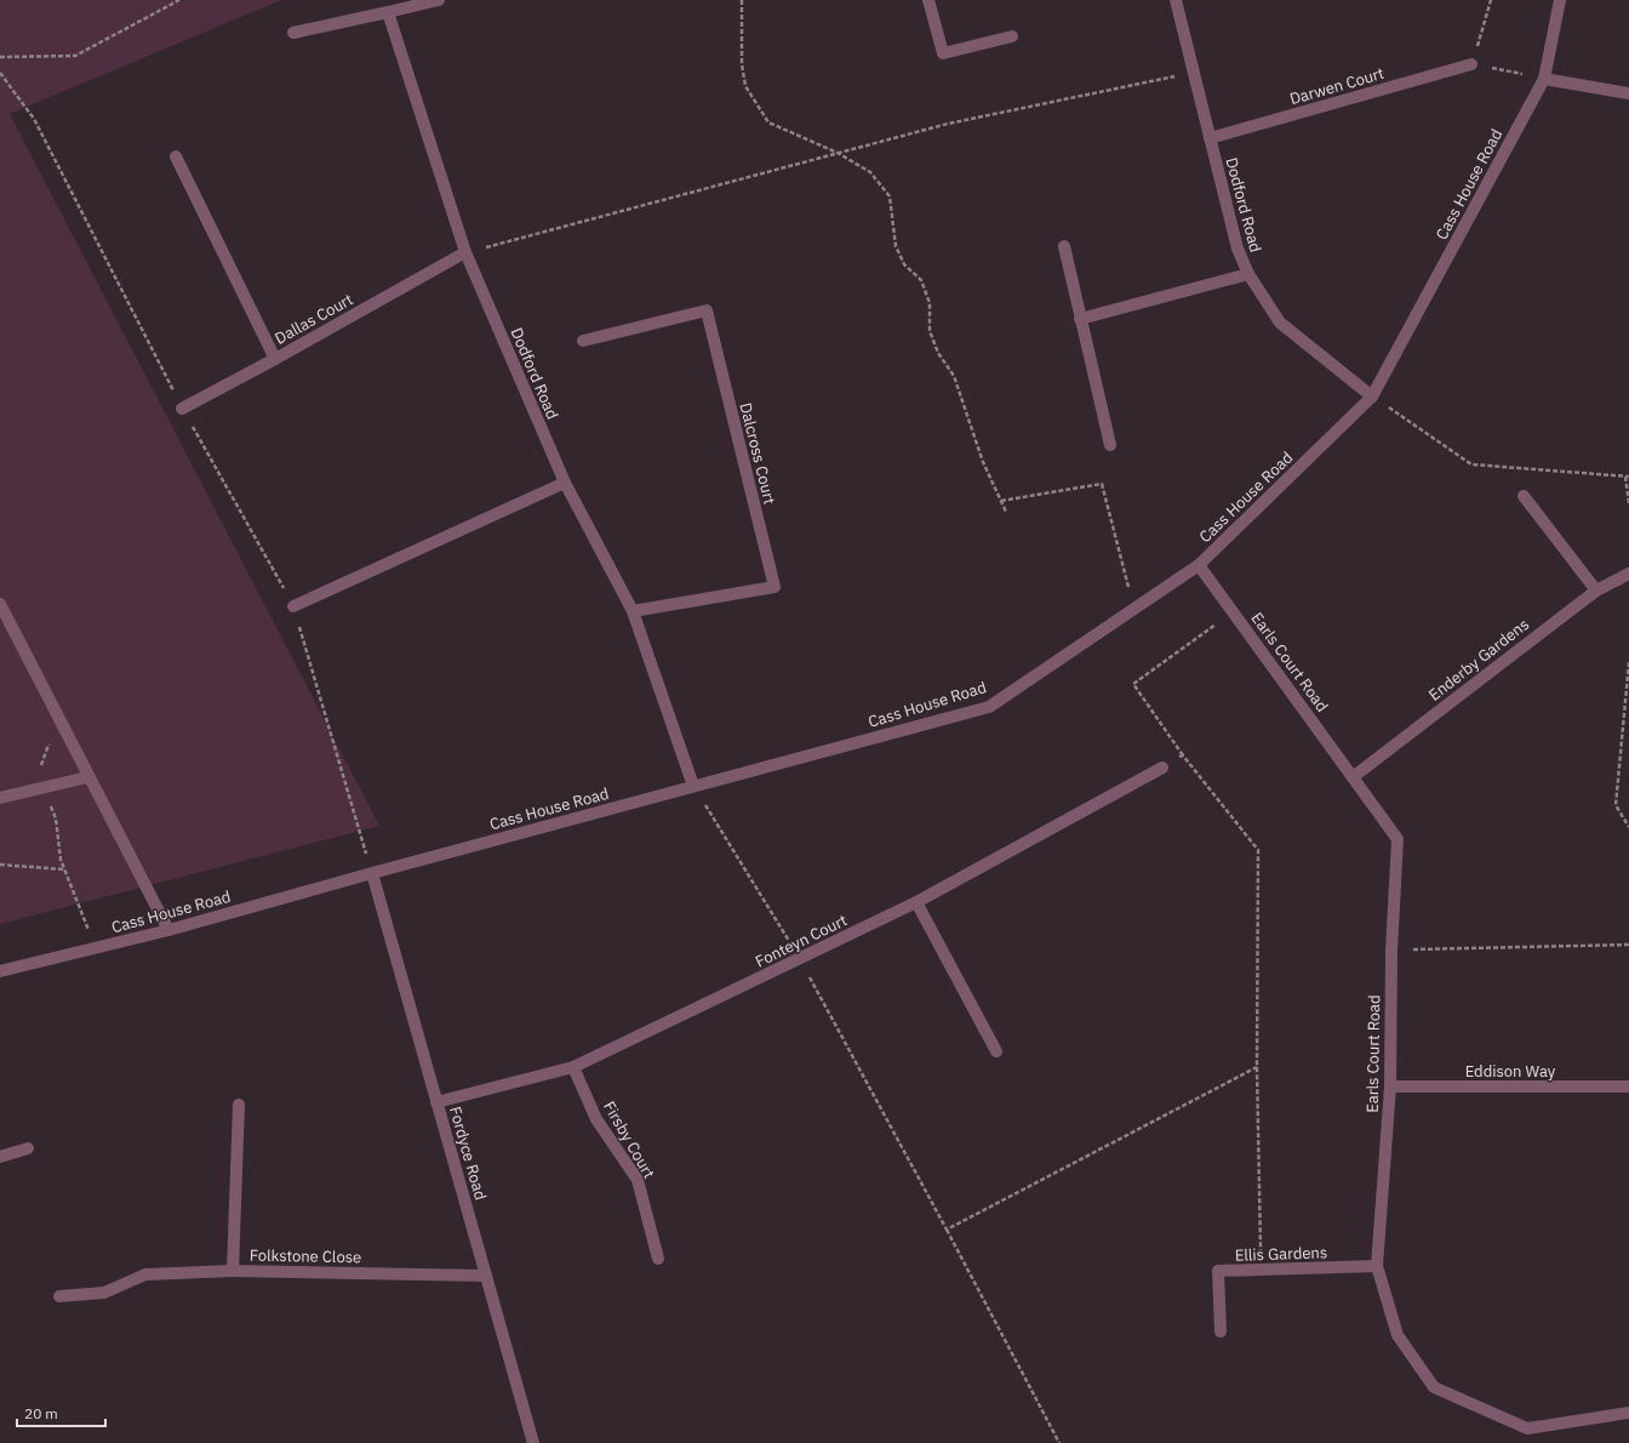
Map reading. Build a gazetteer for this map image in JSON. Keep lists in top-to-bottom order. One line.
{"streets":{"street":["Darwen Court","Cass House Road","Dodford Road","Dallas Court","Dalcross Court","Enderby Gardens","Earls Court Road","Fonteyn Court","Eddison Way","Firsby Court","Fordyce Road","Ellis Gardens","Folkstone Close"]},"crossings":[["Darwen Court","Dodford Road"],["Cass House Road","Dodford Road"],["Cass House Road","Earls Court Road"],["Cass House Road","Fordyce Road"],["Dodford Road","Dallas Court"],["Dodford Road","Dalcross Court"],["Enderby Gardens","Earls Court Road"],["Earls Court Road","Eddison Way"],["Earls Court Road","Ellis Gardens"],["Fonteyn Court","Firsby Court"],["Fonteyn Court","Fordyce Road"],["Fordyce Road","Folkstone Close"]],"scale_bar":"20 m"}
